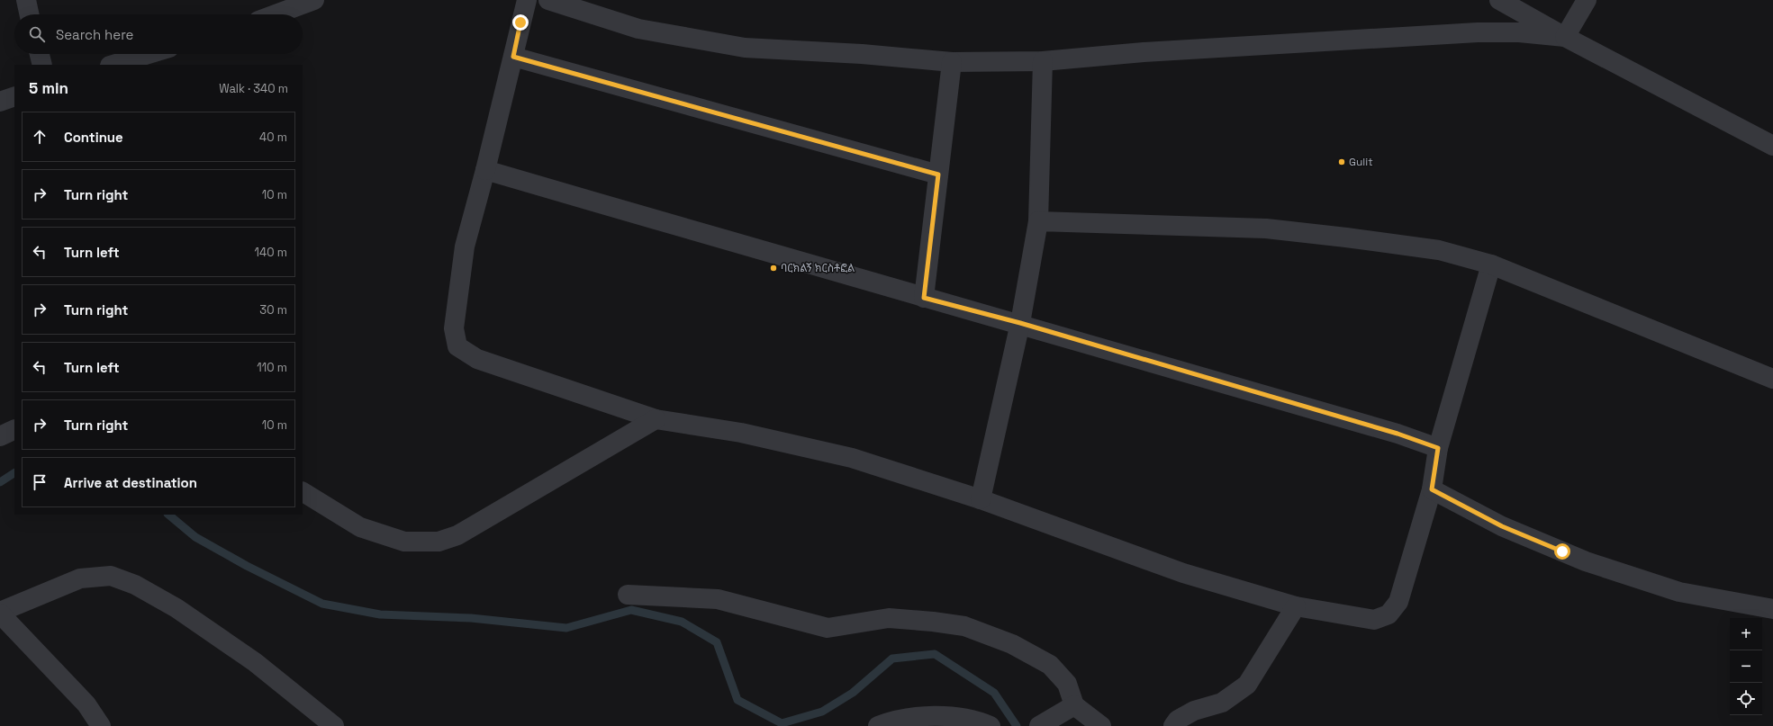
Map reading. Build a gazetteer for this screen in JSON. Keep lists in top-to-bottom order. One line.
{"places":["Gulit","ባርክልኝ ክርስቶፎል"],"page":{"search":"Search here","heading":["5 min","Walk · 340 m"],"list":[["Continue","40 m"],["Turn right","10 m"],["Turn left","140 m"],["Turn right","30 m"],["Turn left","110 m"],["Turn right","10 m"],"Arrive at destination"],"map_buttons":["+","−"]}}
